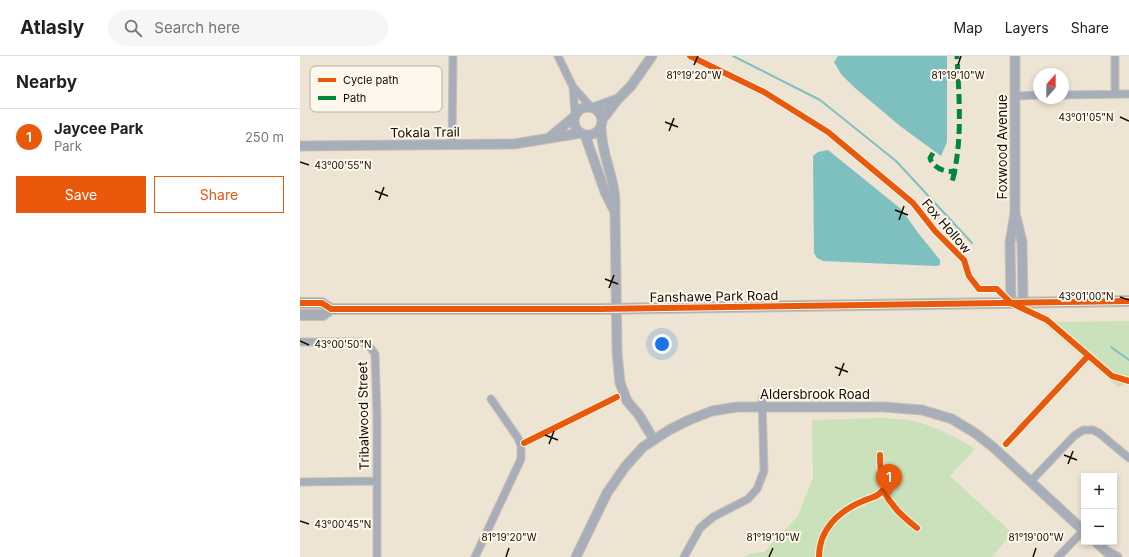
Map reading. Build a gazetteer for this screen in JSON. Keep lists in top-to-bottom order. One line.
{"streets":{"main road":["Fanshawe Park Road"],"street":["Tokala Trail","Foxwood Avenue","Aldersbrook Road","Tribalwood Street"],"cycle path":["Fox Hollow"]},"crossings":[["Foxwood Avenue","Fanshawe Park Road"]],"legend":["Cycle path","Path"],"north":"top","page":{"header":"Atlasly","search":"Search here","nav":["Map","Layers","Share"],"heading":"Nearby","list":[{"mark":"1","name":"Jaycee Park","note":"Park","value":"250 m"}],"buttons":["Save","Share"],"pins":"1","map_buttons":["+","−"]},"coordinates":["81°19'20\"W","81°19'10\"W","43°01'05\"N","43°00'55\"N","43°01'00\"N","43°00'50\"N","43°00'45\"N","81°19'00\"W"]}
